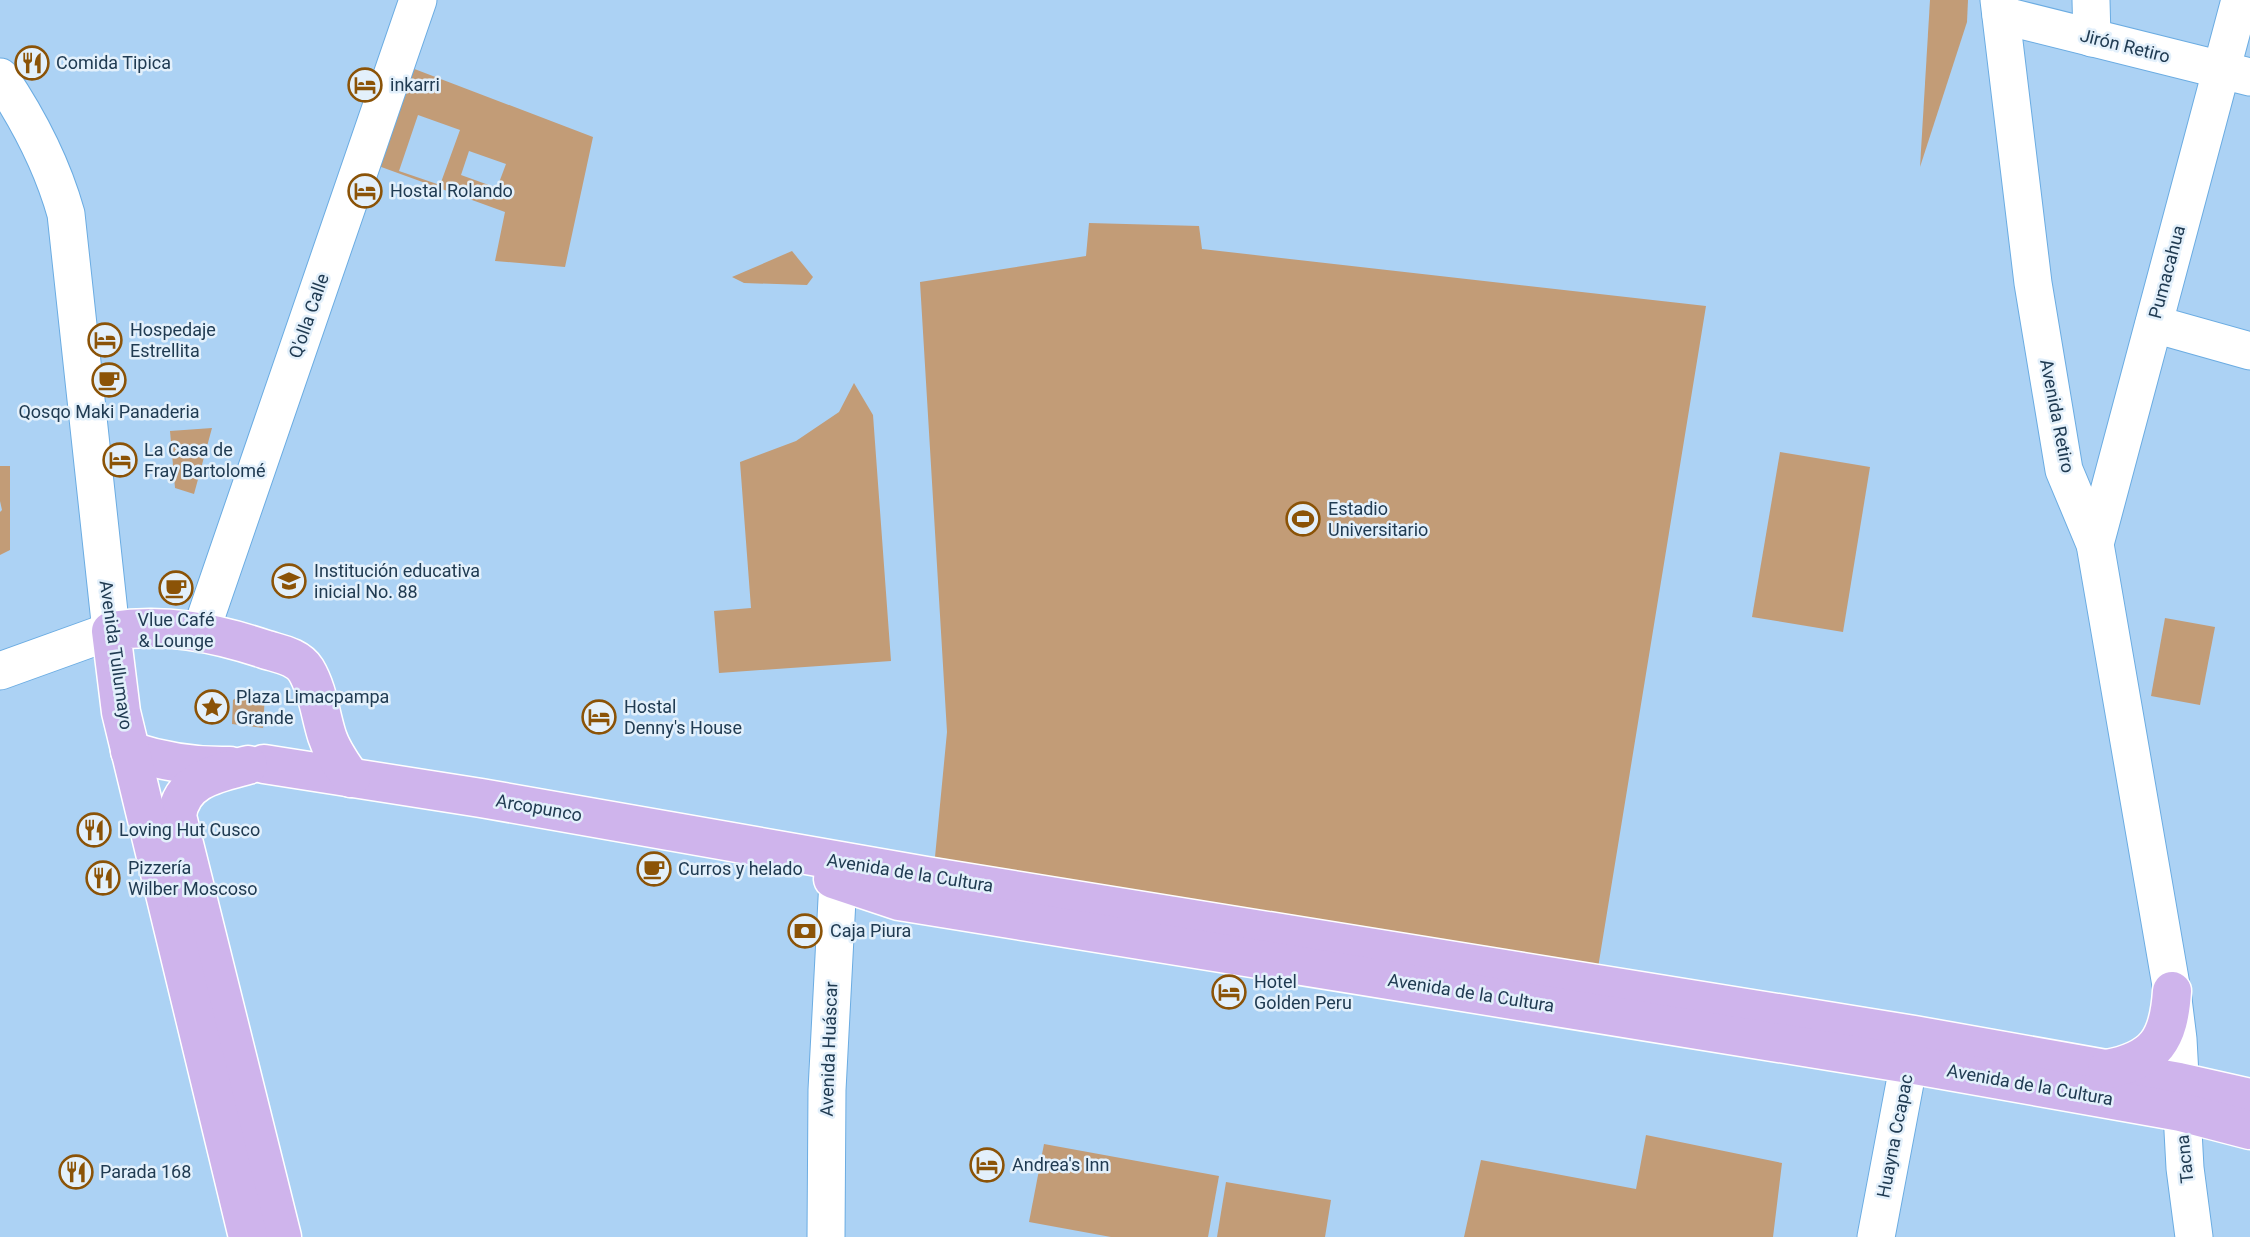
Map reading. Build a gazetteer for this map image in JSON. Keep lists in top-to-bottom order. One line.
{"streets":{"main road":["Avenida Tullumayo","Arcopunco","Avenida de la Cultura"],"street":["Jirón Retiro","Pumacahua","Q'olla Calle","Avenida Retiro","Avenida Huáscar","Huayna Ccapac","Tacna"]},"crossings":[["Jirón Retiro","Pumacahua"],["Jirón Retiro","Avenida Retiro"],["Pumacahua","Avenida Retiro"],["Avenida Retiro","Tacna"],["Avenida Tullumayo","Arcopunco"],["Arcopunco","Avenida de la Cultura"],["Arcopunco","Avenida Huáscar"],["Avenida de la Cultura","Avenida Huáscar"],["Avenida de la Cultura","Huayna Ccapac"],["Avenida de la Cultura","Tacna"]],"places":{"restaurant":["Comida Tipica","Loving Hut Cusco","Pizzería Wilber Moscoso","Parada 168"],"hotel":["inkarri","Hostal Rolando","Hospedaje Estrellita","La Casa de Fray Bartolomé","Hostal Denny's House","Hotel Golden Peru","Andrea's Inn"],"cafe":["Qosqo Maki Panaderia","Vlue Café & Lounge","Curros y helado"],"sports":["Estadio Universitario"],"school or university":["Institución educativa inicial No. 88"],"place":["Plaza Limacpampa Grande"],"bank":["Caja Piura"]}}
